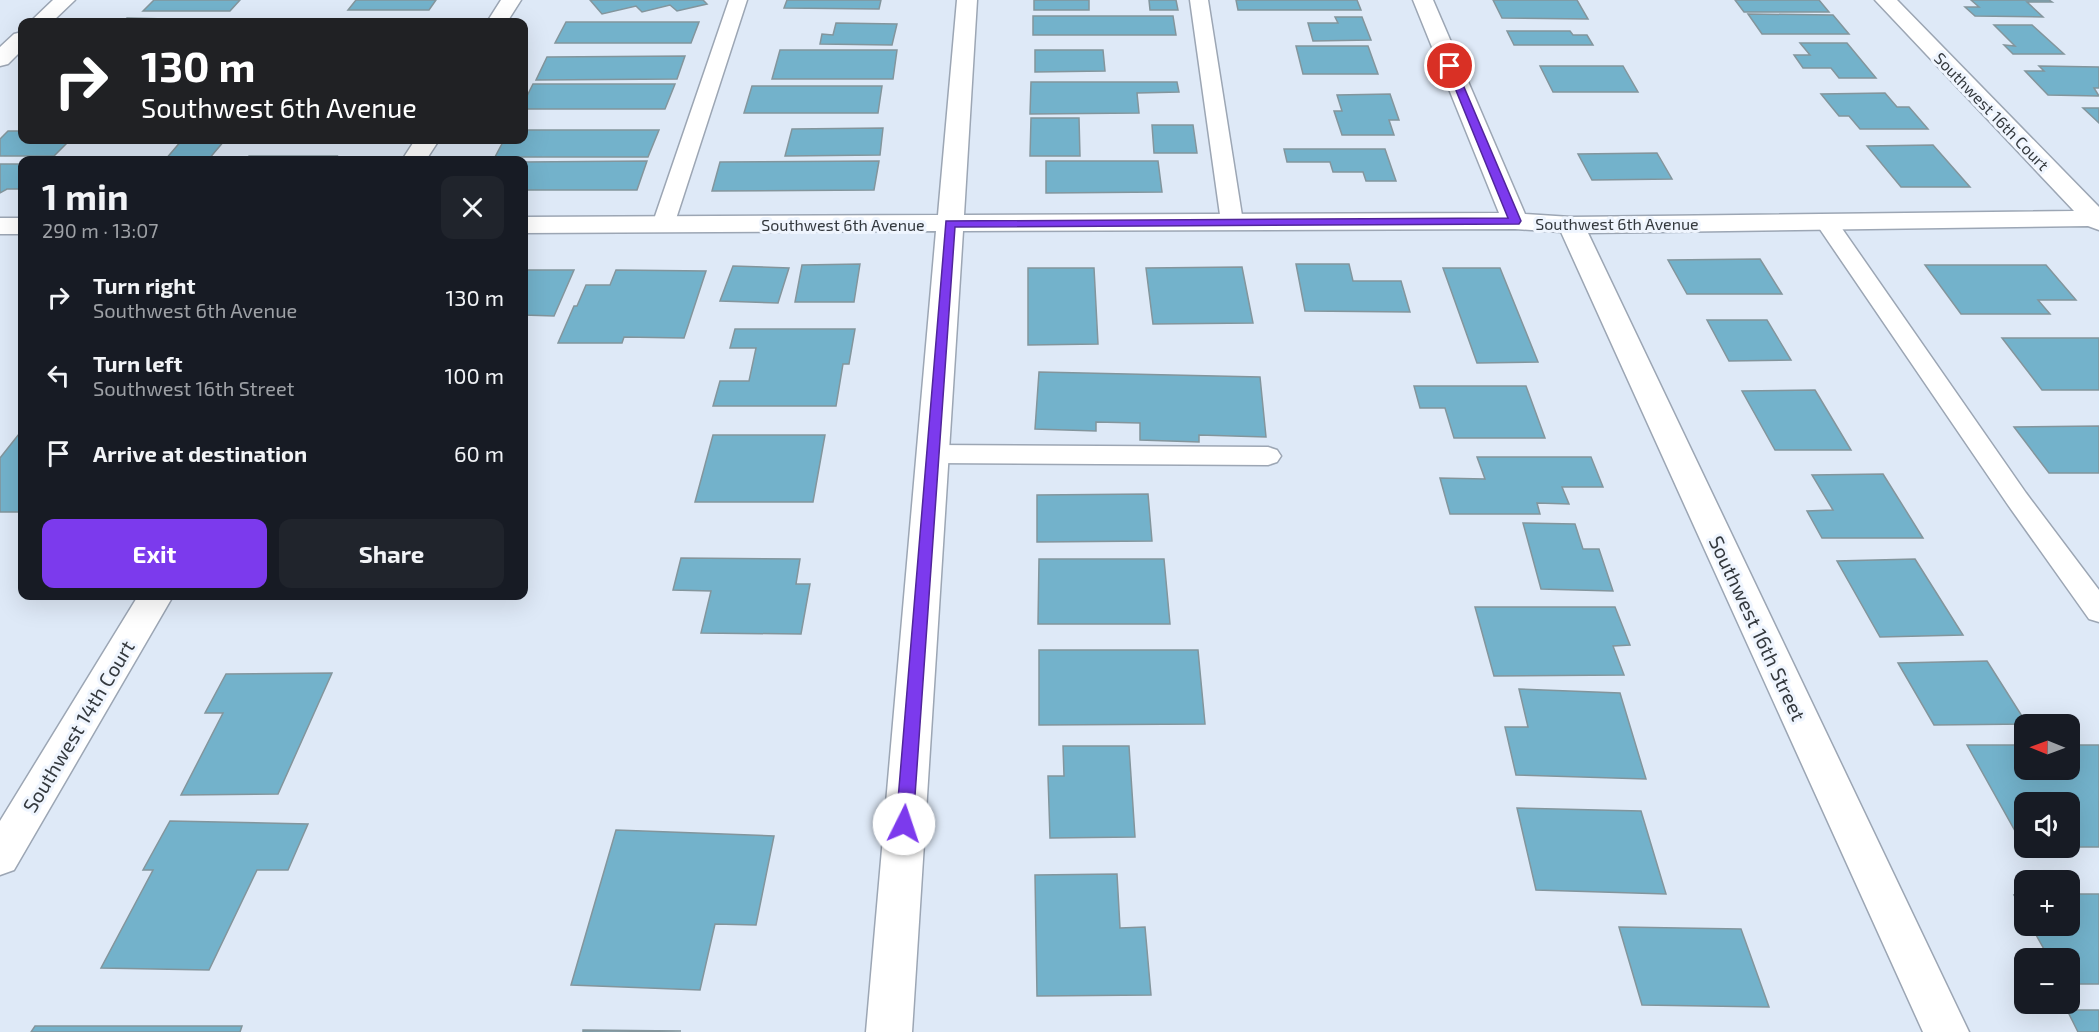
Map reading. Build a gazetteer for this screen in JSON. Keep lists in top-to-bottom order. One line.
{"streets":{"street":["Southwest 16th Court","Southwest 6th Avenue","Southwest 16th Street","Southwest 14th Court"]},"crossings":[["Southwest 16th Court","Southwest 6th Avenue"],["Southwest 6th Avenue","Southwest 16th Street"]],"north":"left","page":{"turn":["130 m","Southwest 6th Avenue"],"heading":["1 min","290 m · 13:07"],"list":[{"name":"Turn right","note":"Southwest 6th Avenue","value":"130 m"},{"name":"Turn left","note":"Southwest 16th Street","value":"100 m"},{"name":"Arrive at destination","value":"60 m"}],"buttons":["Exit","Share"],"map_buttons":["+","−"]}}
